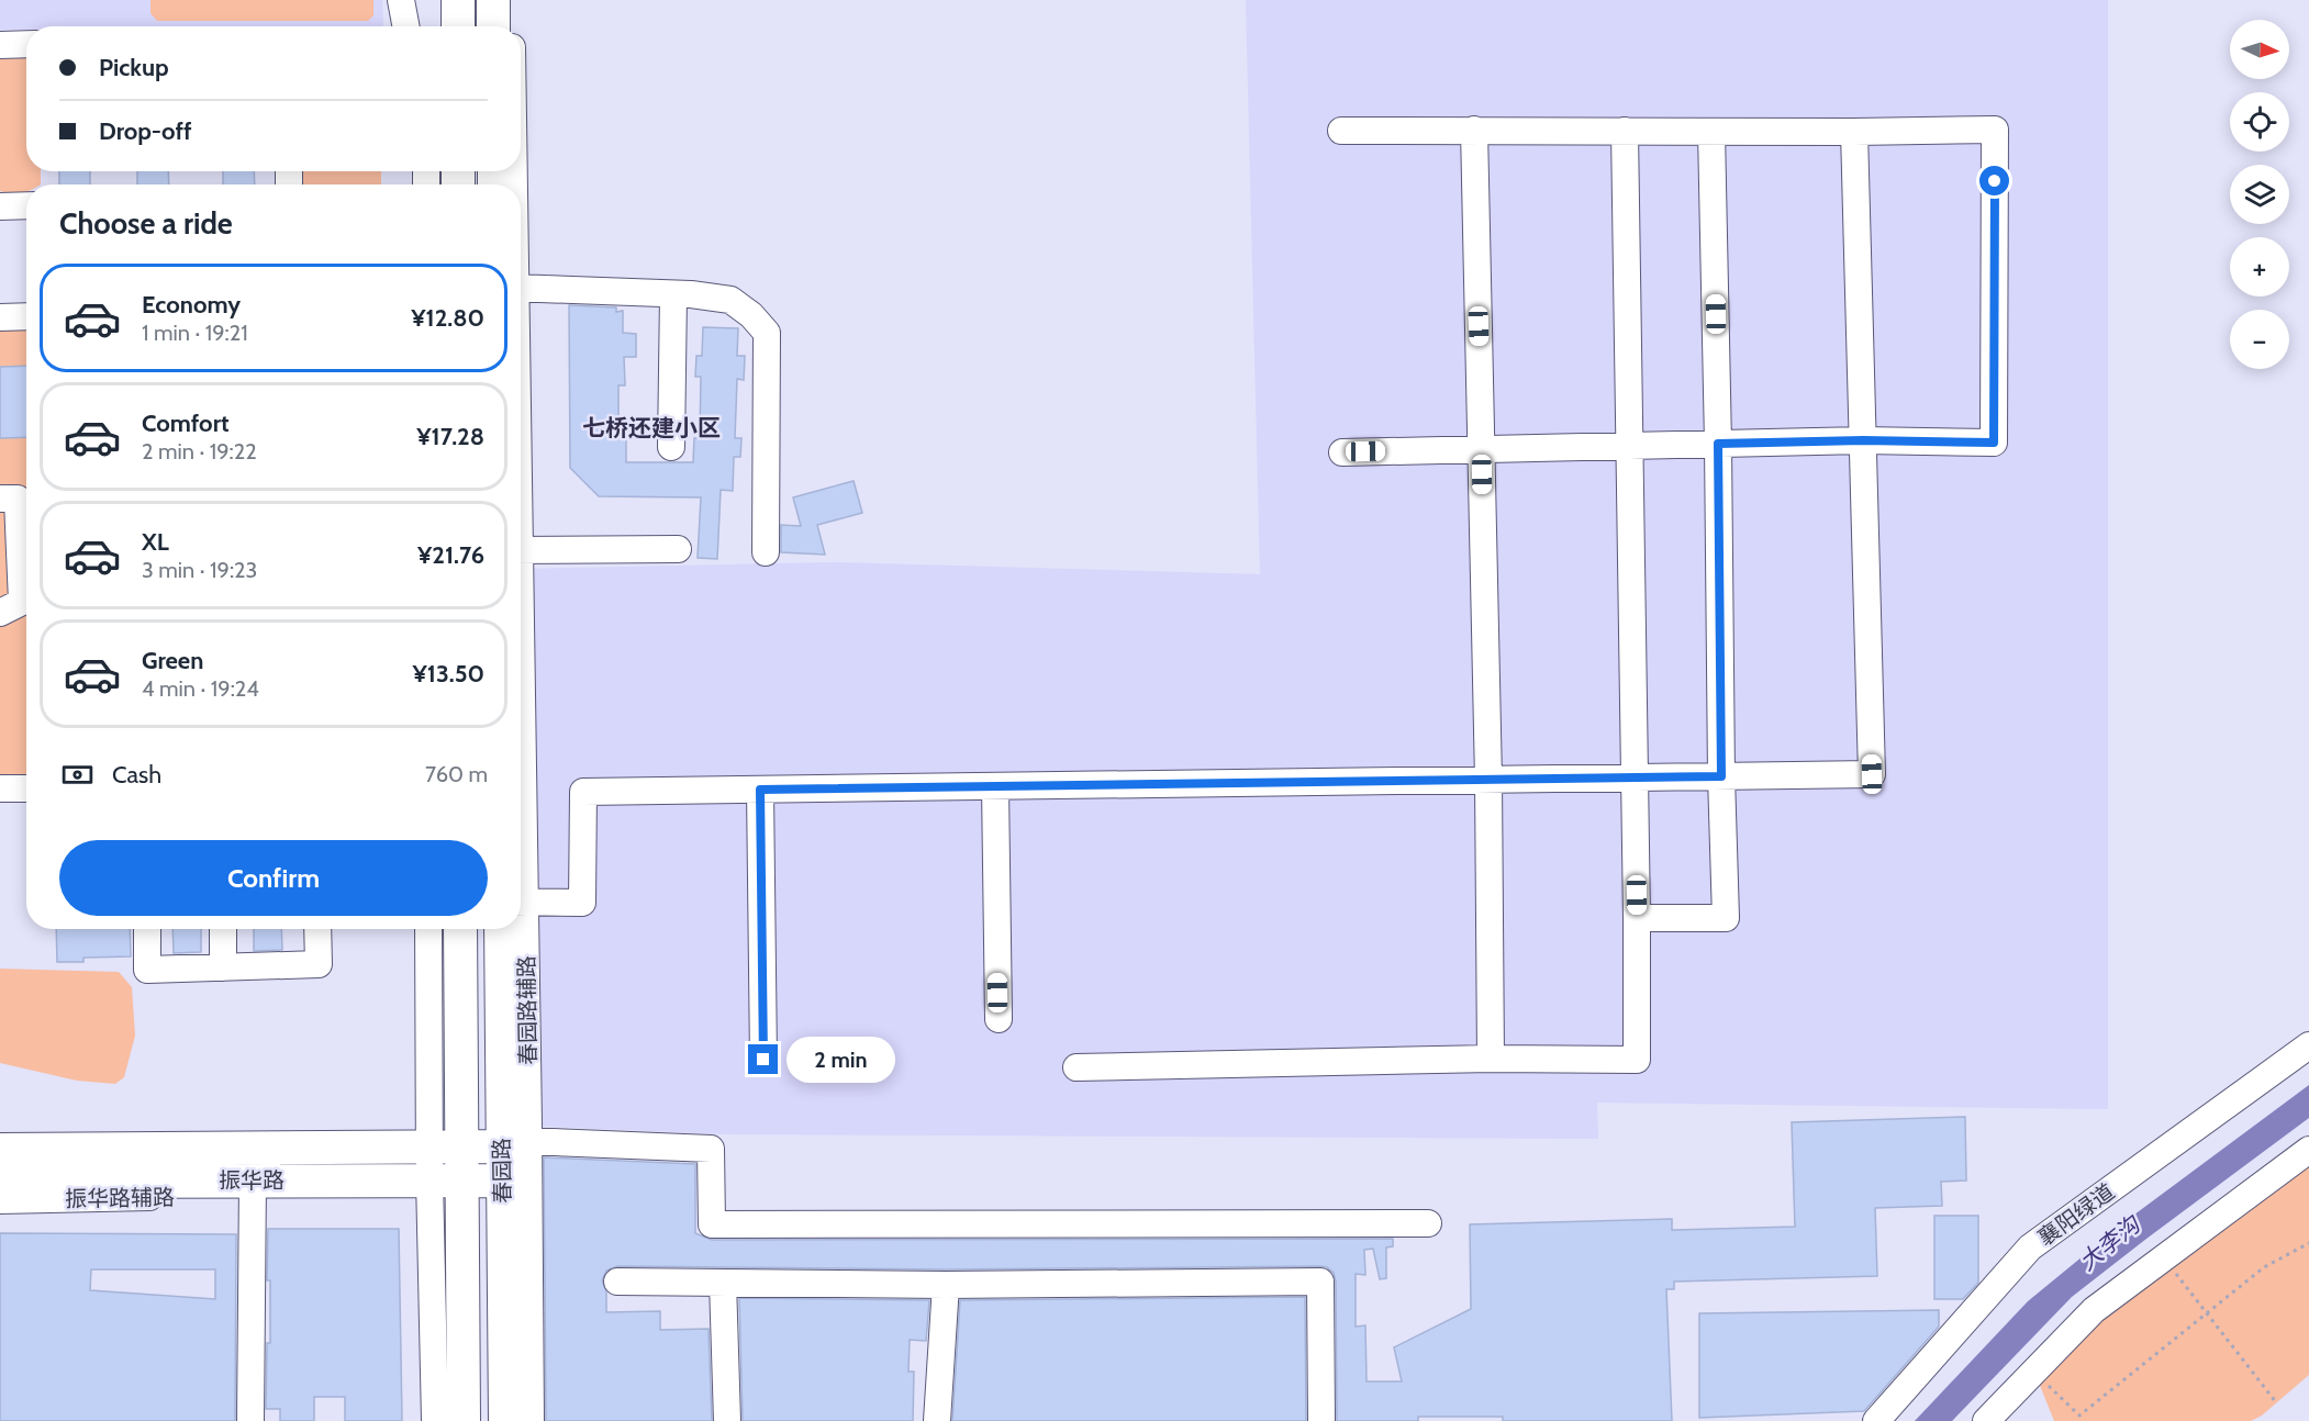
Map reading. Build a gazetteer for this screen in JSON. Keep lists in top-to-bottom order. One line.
{"streets":{"main road":["春园路","振华路"],"street":["振华路辅路","襄阳绿道"]},"crossings":[["春园路","振华路"],["振华路","振华路辅路"]],"districts":["七桥还建小区"],"water":["大李沟"],"north":"right","page":{"map_buttons":["+","−"],"banner":["Pickup","Drop-off"],"heading":"Choose a ride","list":[{"name":"Economy","note":"1 min · 19:21","value":"¥12.80"},{"name":"Comfort","note":"2 min · 19:22","value":"¥17.28"},{"name":"XL","note":"3 min · 19:23","value":"¥21.76"},{"name":"Green","note":"4 min · 19:24","value":"¥13.50"}],"pay":["Cash","760 m"],"buttons":"Confirm","bubble":"2 min"}}
